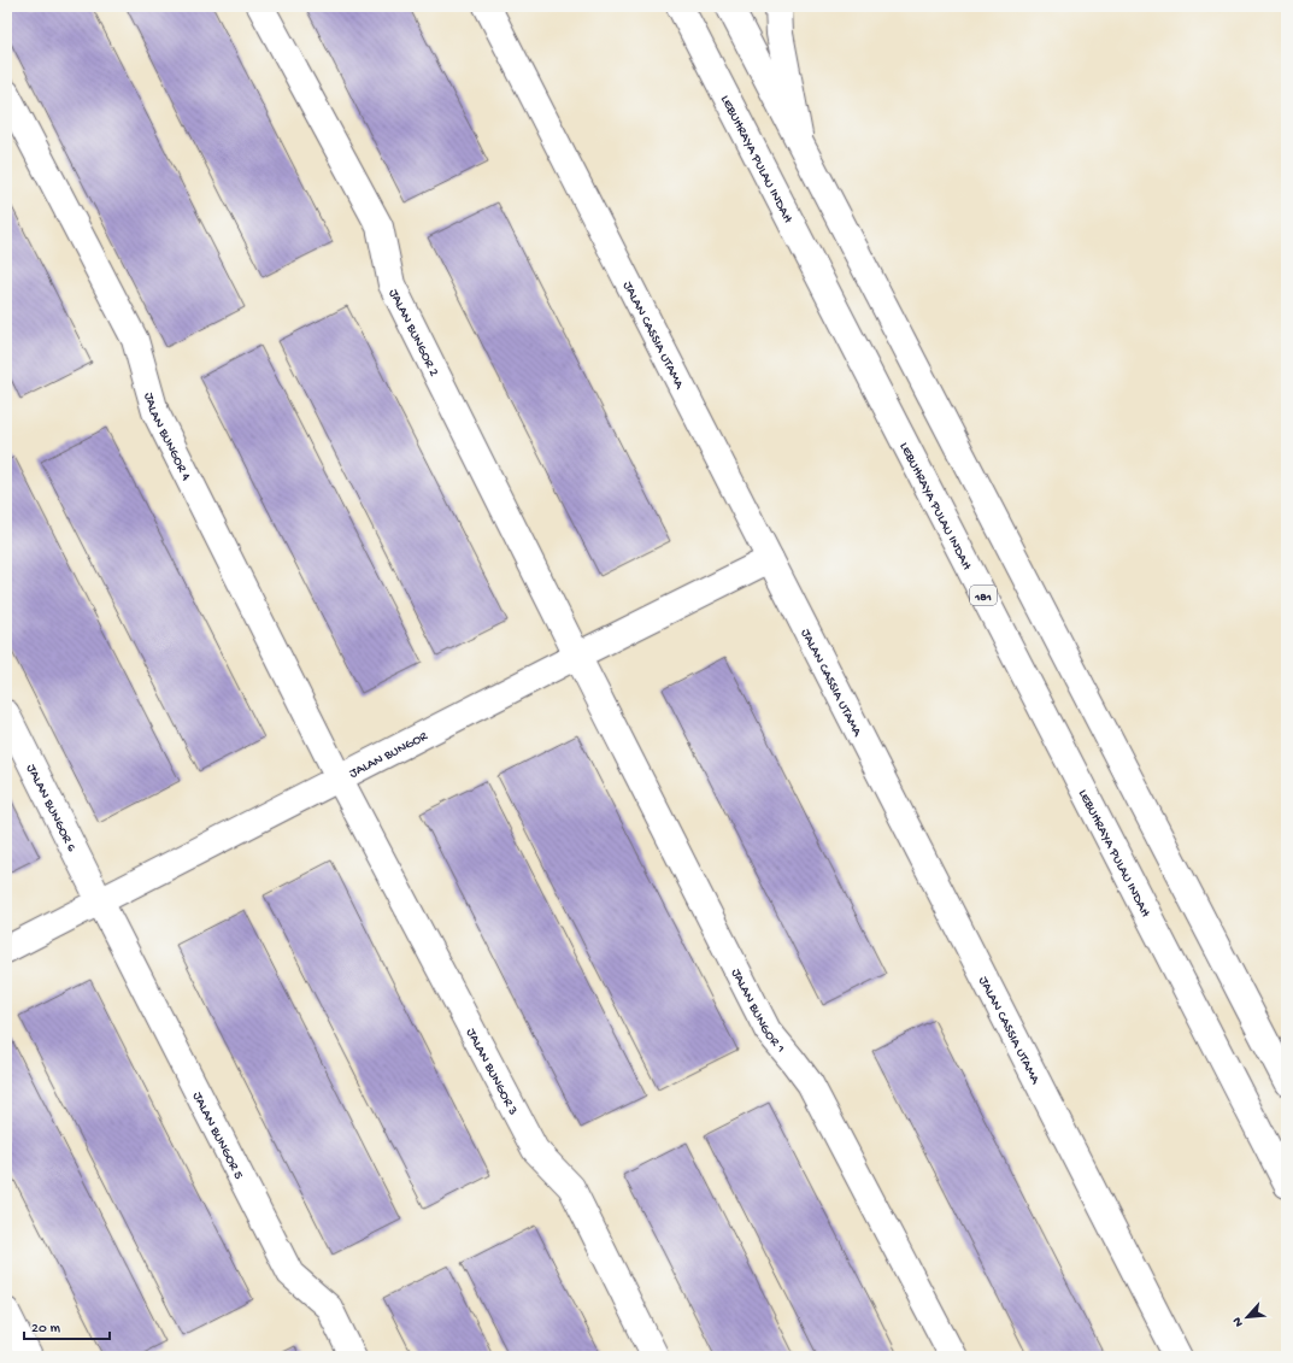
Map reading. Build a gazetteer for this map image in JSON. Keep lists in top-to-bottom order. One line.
{"streets":{"street":["LEBUHRAYA PULAU INDAH","JALAN BUNGOR 2","JALAN CASSIA UTAMA","JALAN BUNGOR 4","181","JALAN BUNGOR","JALAN BUNGOR 6","JALAN BUNGOR 1","JALAN BUNGOR 3","JALAN BUNGOR 5"]},"crossings":[["JALAN BUNGOR 2","JALAN BUNGOR"],["JALAN BUNGOR 2","JALAN BUNGOR 1"],["JALAN CASSIA UTAMA","JALAN BUNGOR"],["JALAN BUNGOR 4","JALAN BUNGOR"],["JALAN BUNGOR 4","JALAN BUNGOR 3"],["JALAN BUNGOR","JALAN BUNGOR 6"],["JALAN BUNGOR","JALAN BUNGOR 1"],["JALAN BUNGOR","JALAN BUNGOR 3"],["JALAN BUNGOR","JALAN BUNGOR 5"],["JALAN BUNGOR 6","JALAN BUNGOR 5"]],"scale_bar":"20 m","north":"bottom left"}
